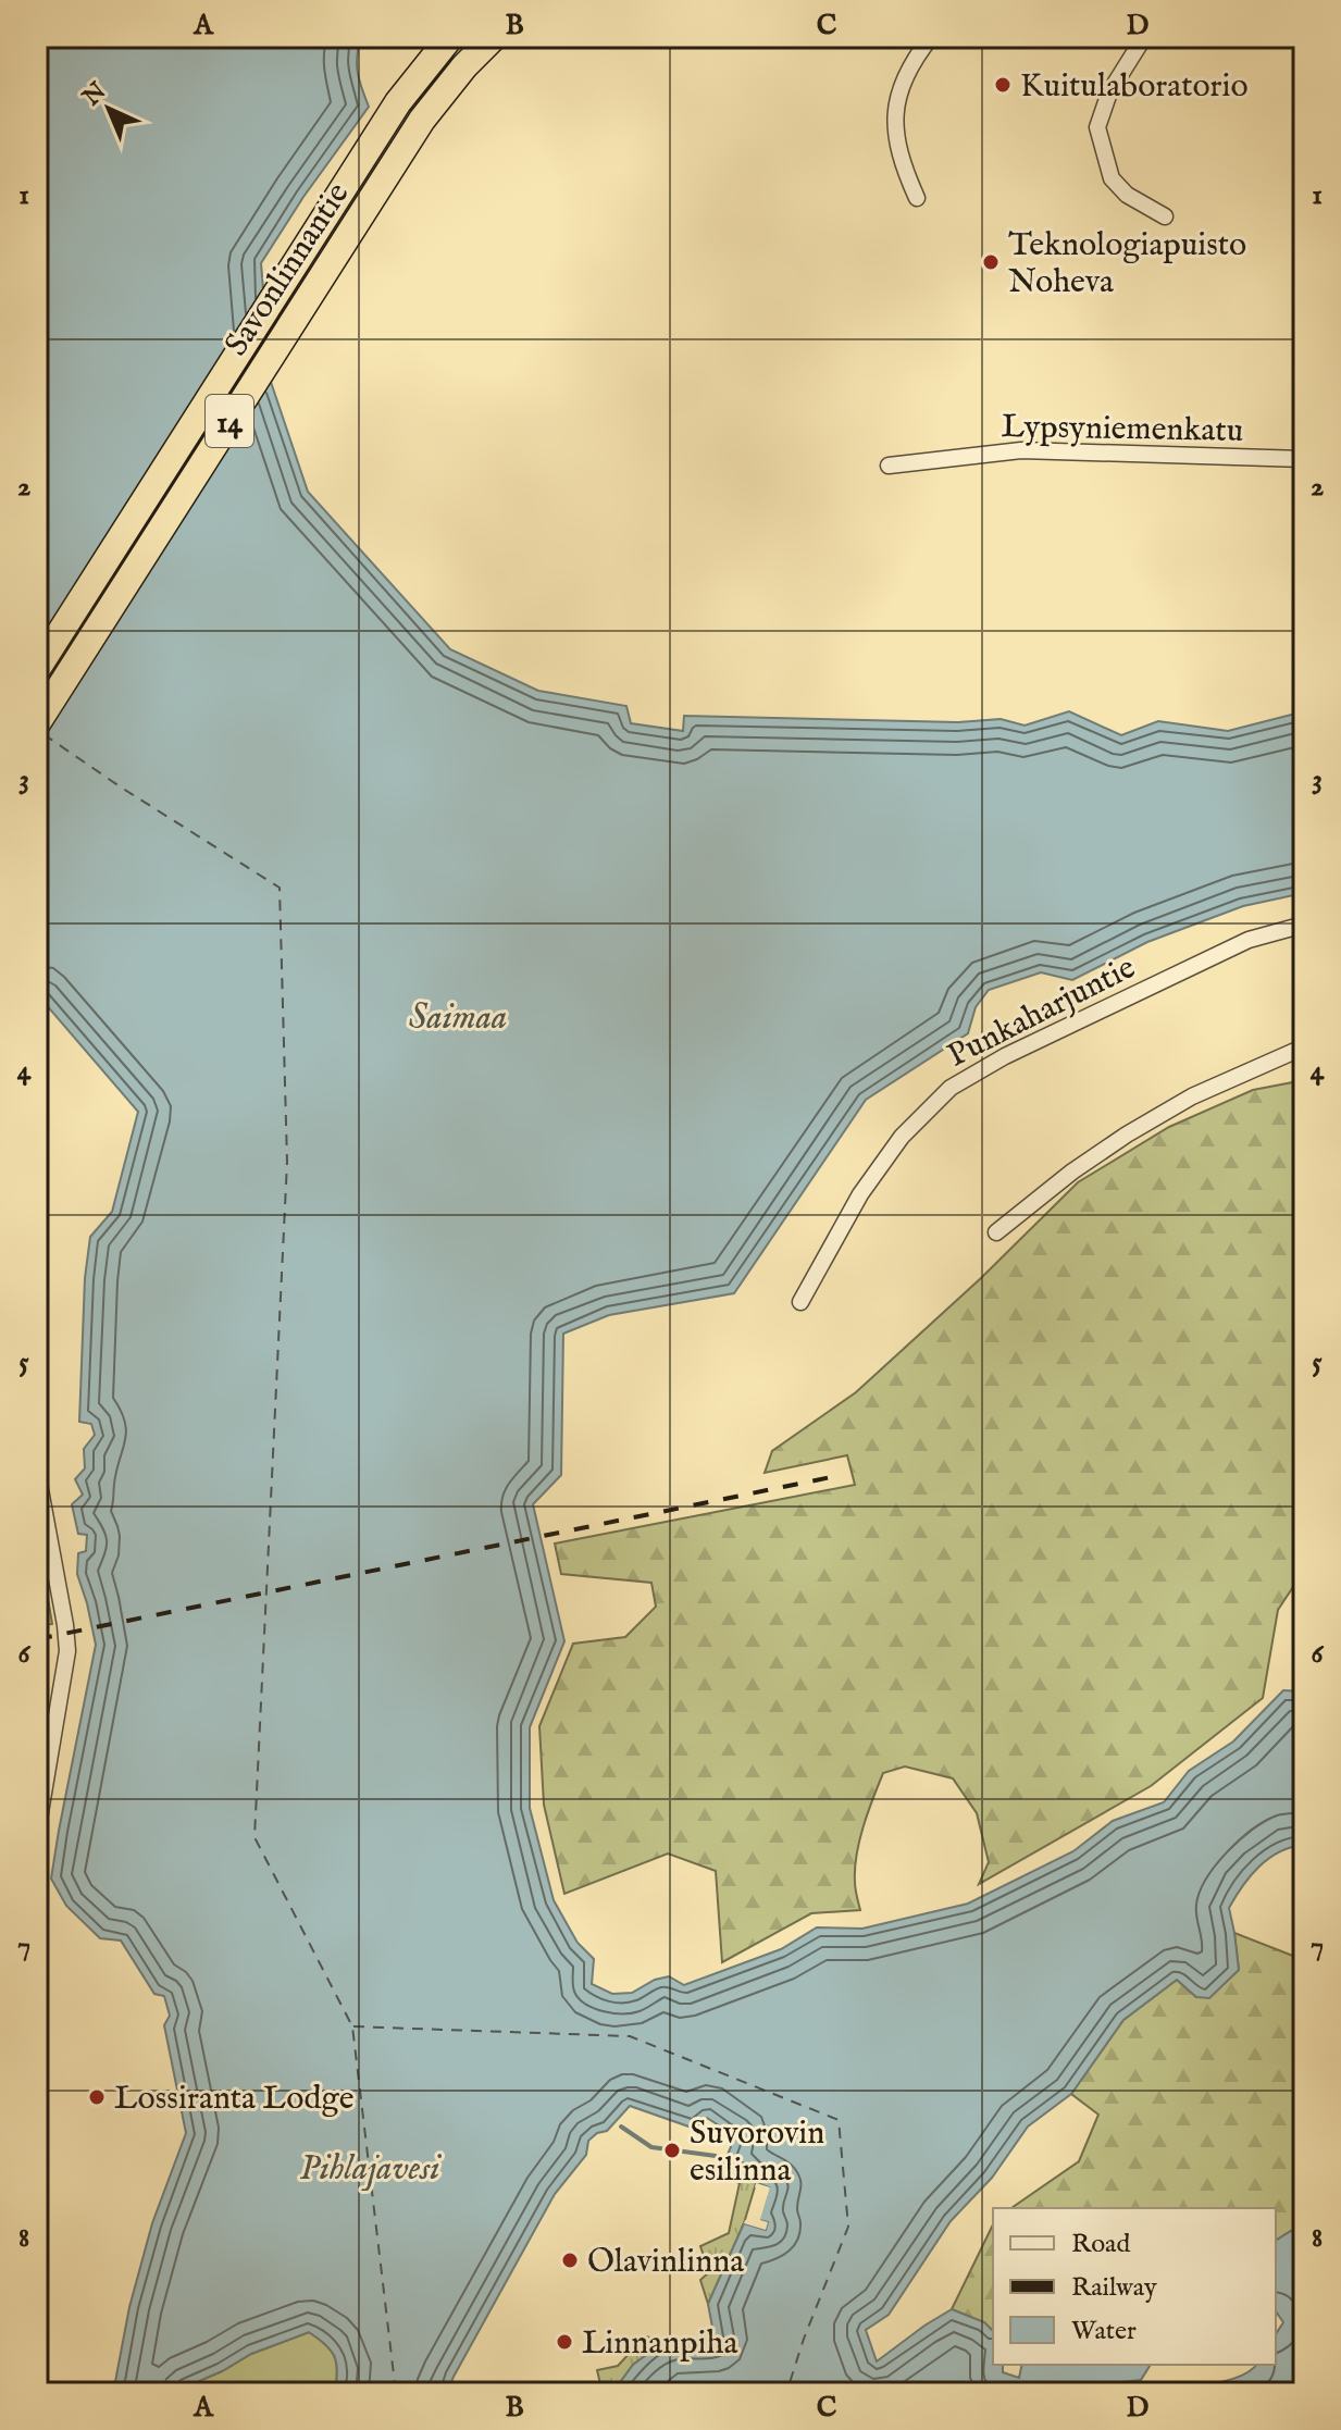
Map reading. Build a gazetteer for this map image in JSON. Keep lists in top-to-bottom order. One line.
{"streets":{"highway":["Savonlinnantie","14"],"street":["Lypsyniemenkatu","Punkaharjuntie"]},"water":["Saimaa","Pihlajavesi"],"places":["Kuitulaboratorio","Teknologiapuisto Noheva","Lossiranta Lodge","Suvorovin esilinna","Olavinlinna","Linnanpiha"],"legend":["Road","Railway","Water"],"north":"top left","grid":{"columns":["A","B","C","D"],"rows":["1","2","3","4","5","6","7","8"]}}
